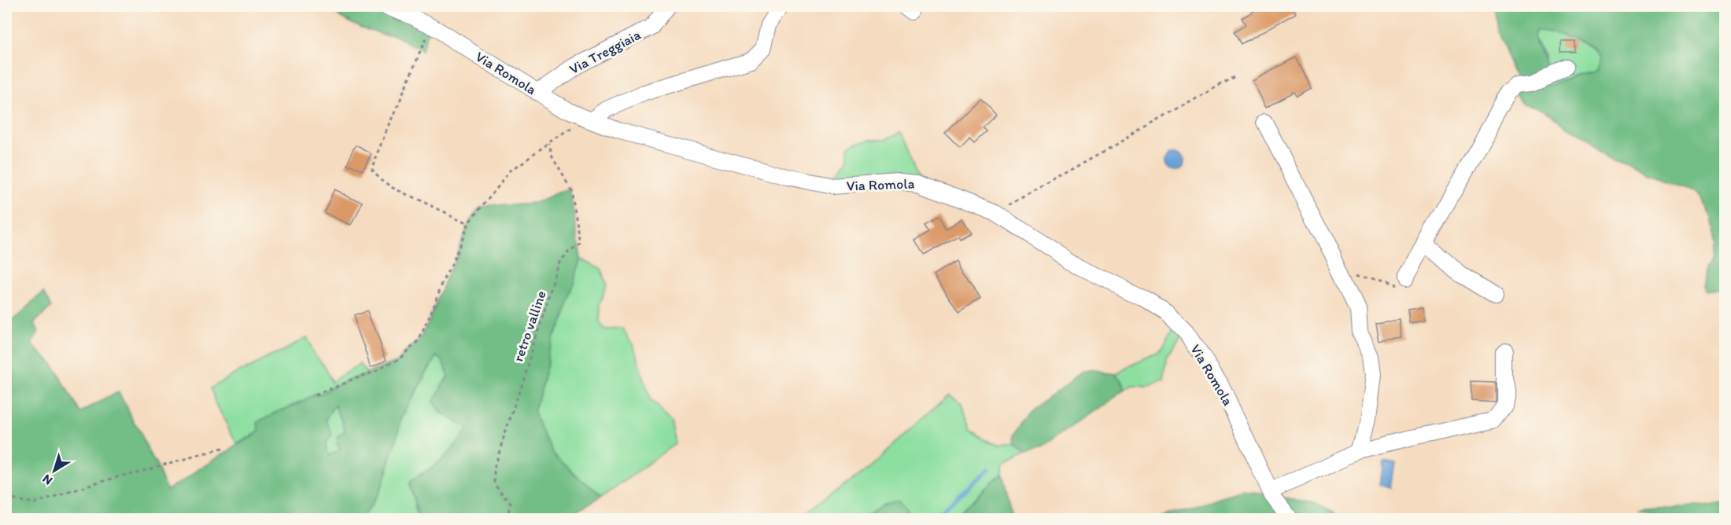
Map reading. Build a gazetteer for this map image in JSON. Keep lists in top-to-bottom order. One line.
{"streets":{"street":["Via Treggiaia","Via Romola"],"path":["retro valline"]},"crossings":[["Via Treggiaia","Via Romola"]],"north":"bottom left"}
